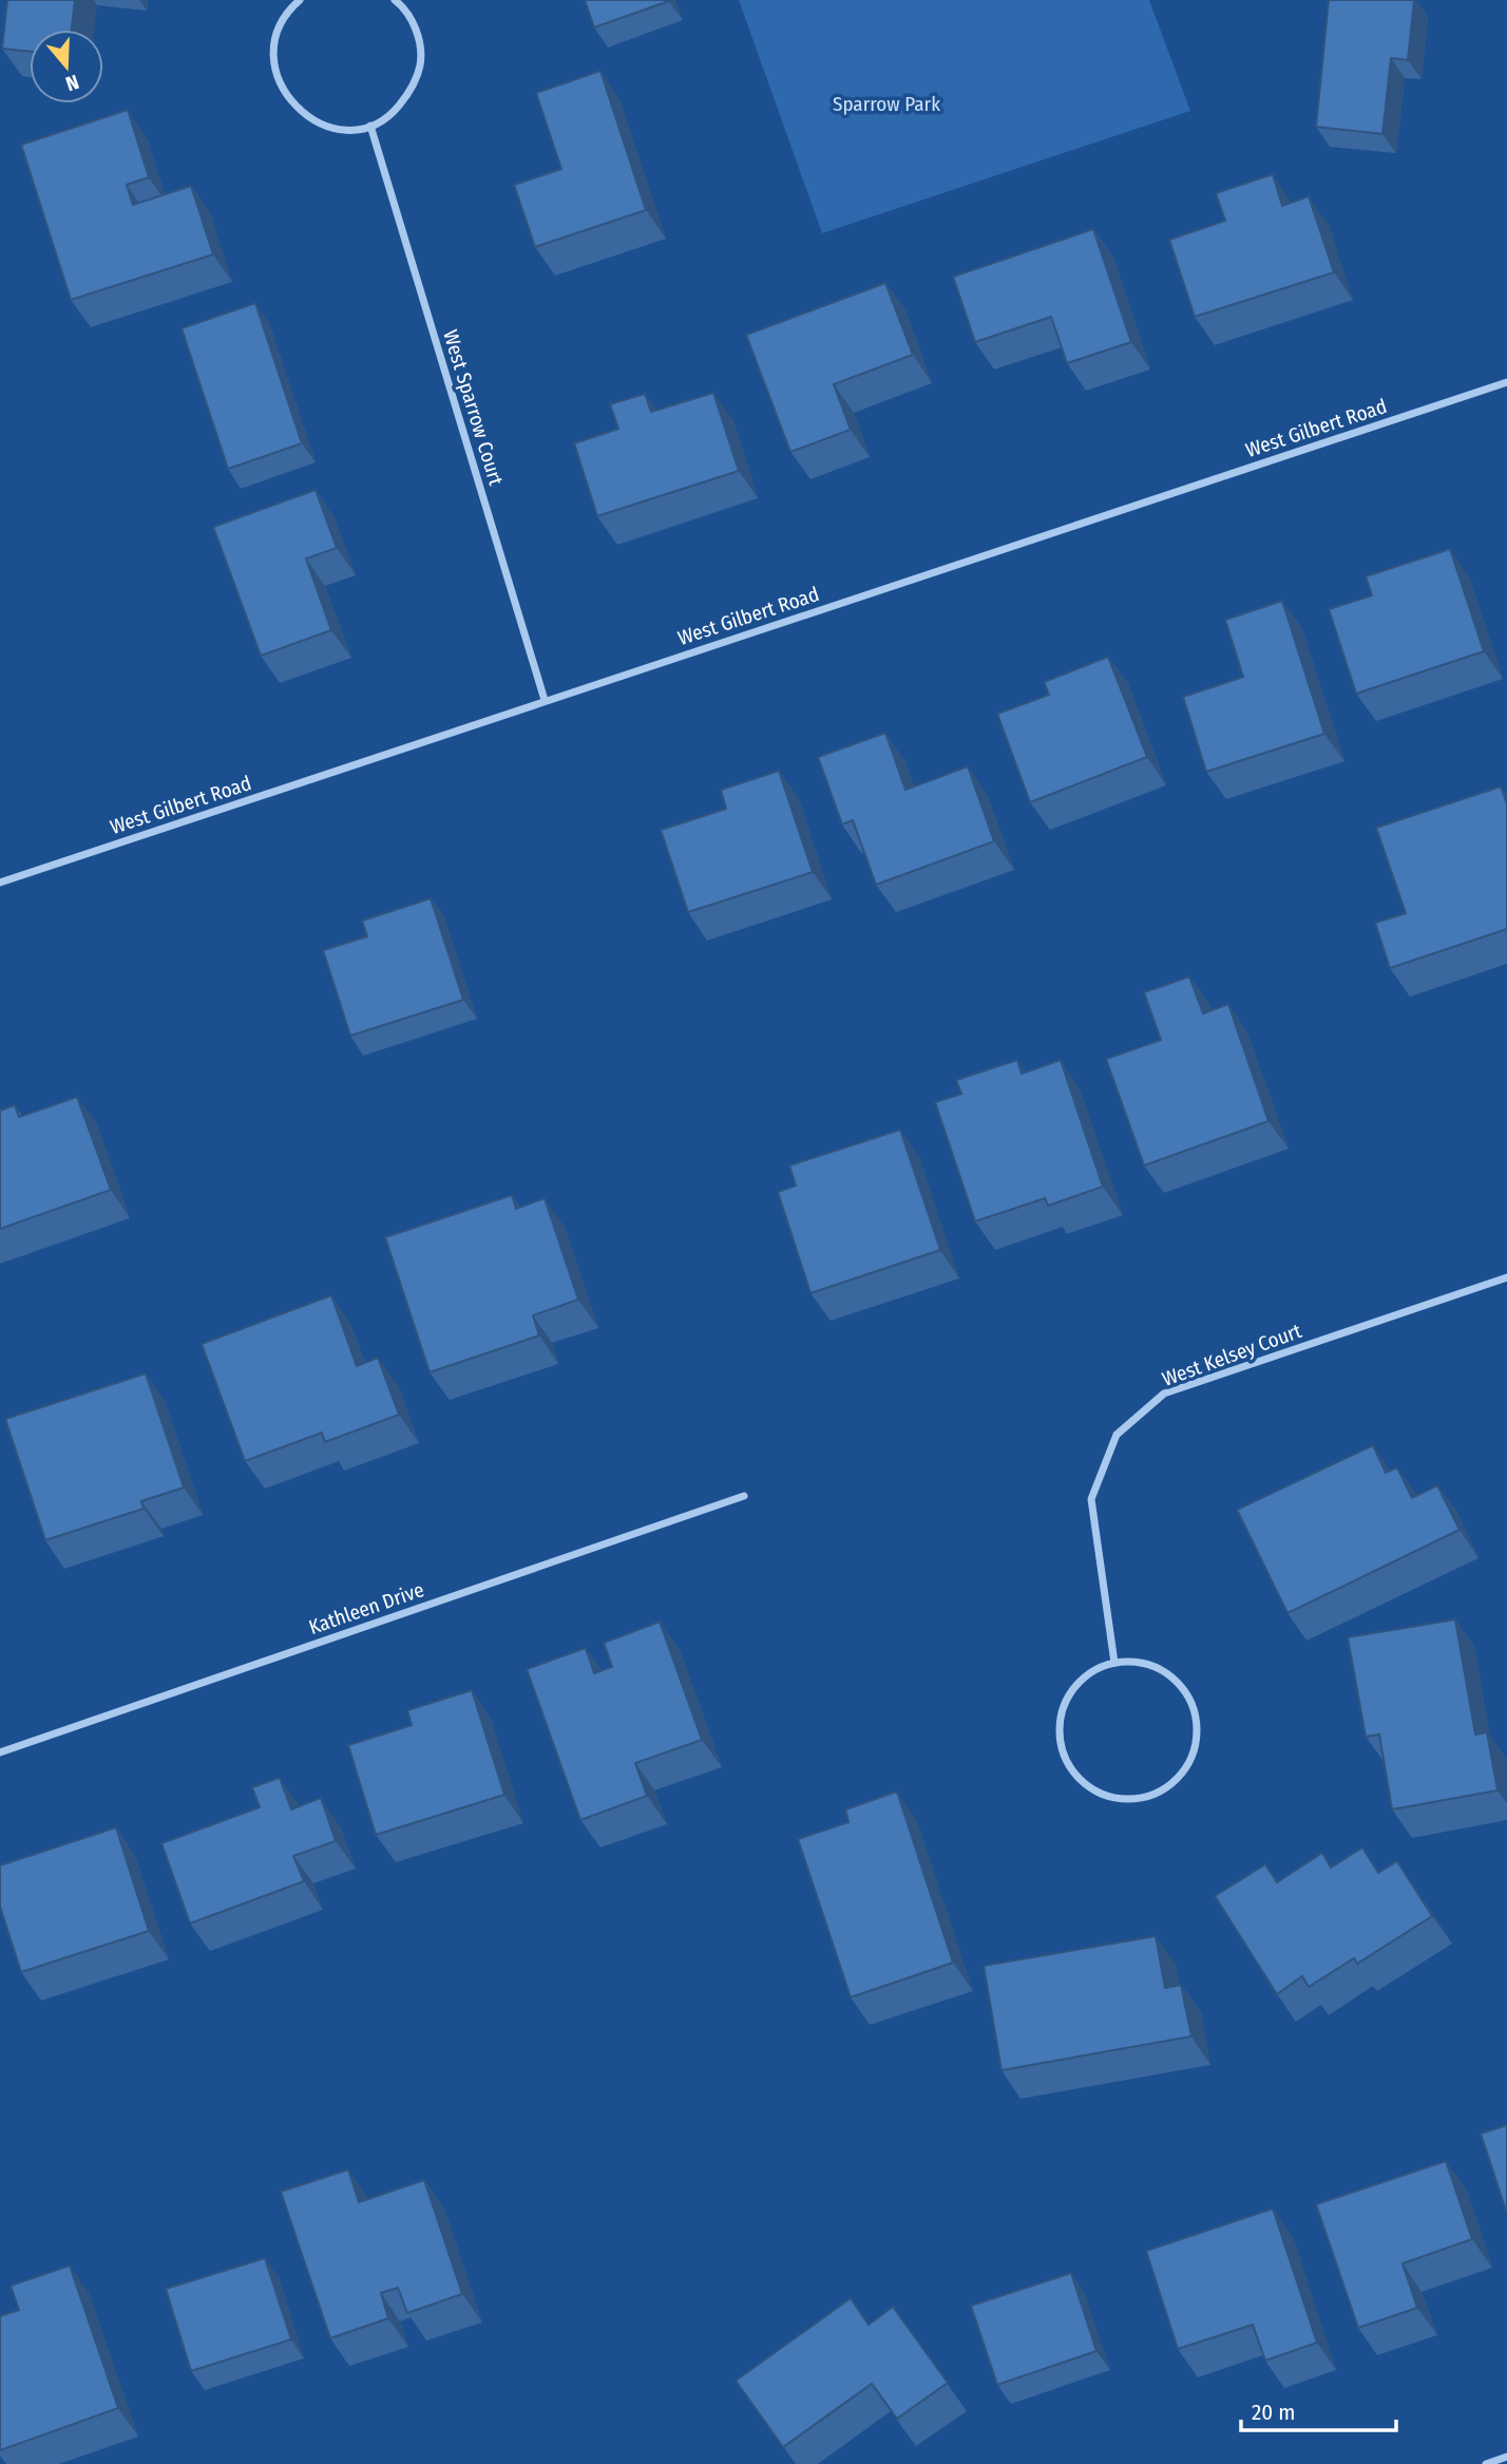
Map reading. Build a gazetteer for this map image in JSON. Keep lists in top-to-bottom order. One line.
{"streets":{"street":["West Sparrow Court","West Gilbert Road","West Kelsey Court","Kathleen Drive"]},"crossings":[["West Sparrow Court","West Gilbert Road"]],"parks":["Sparrow Park"],"scale_bar":"20 m","north":"bottom"}
